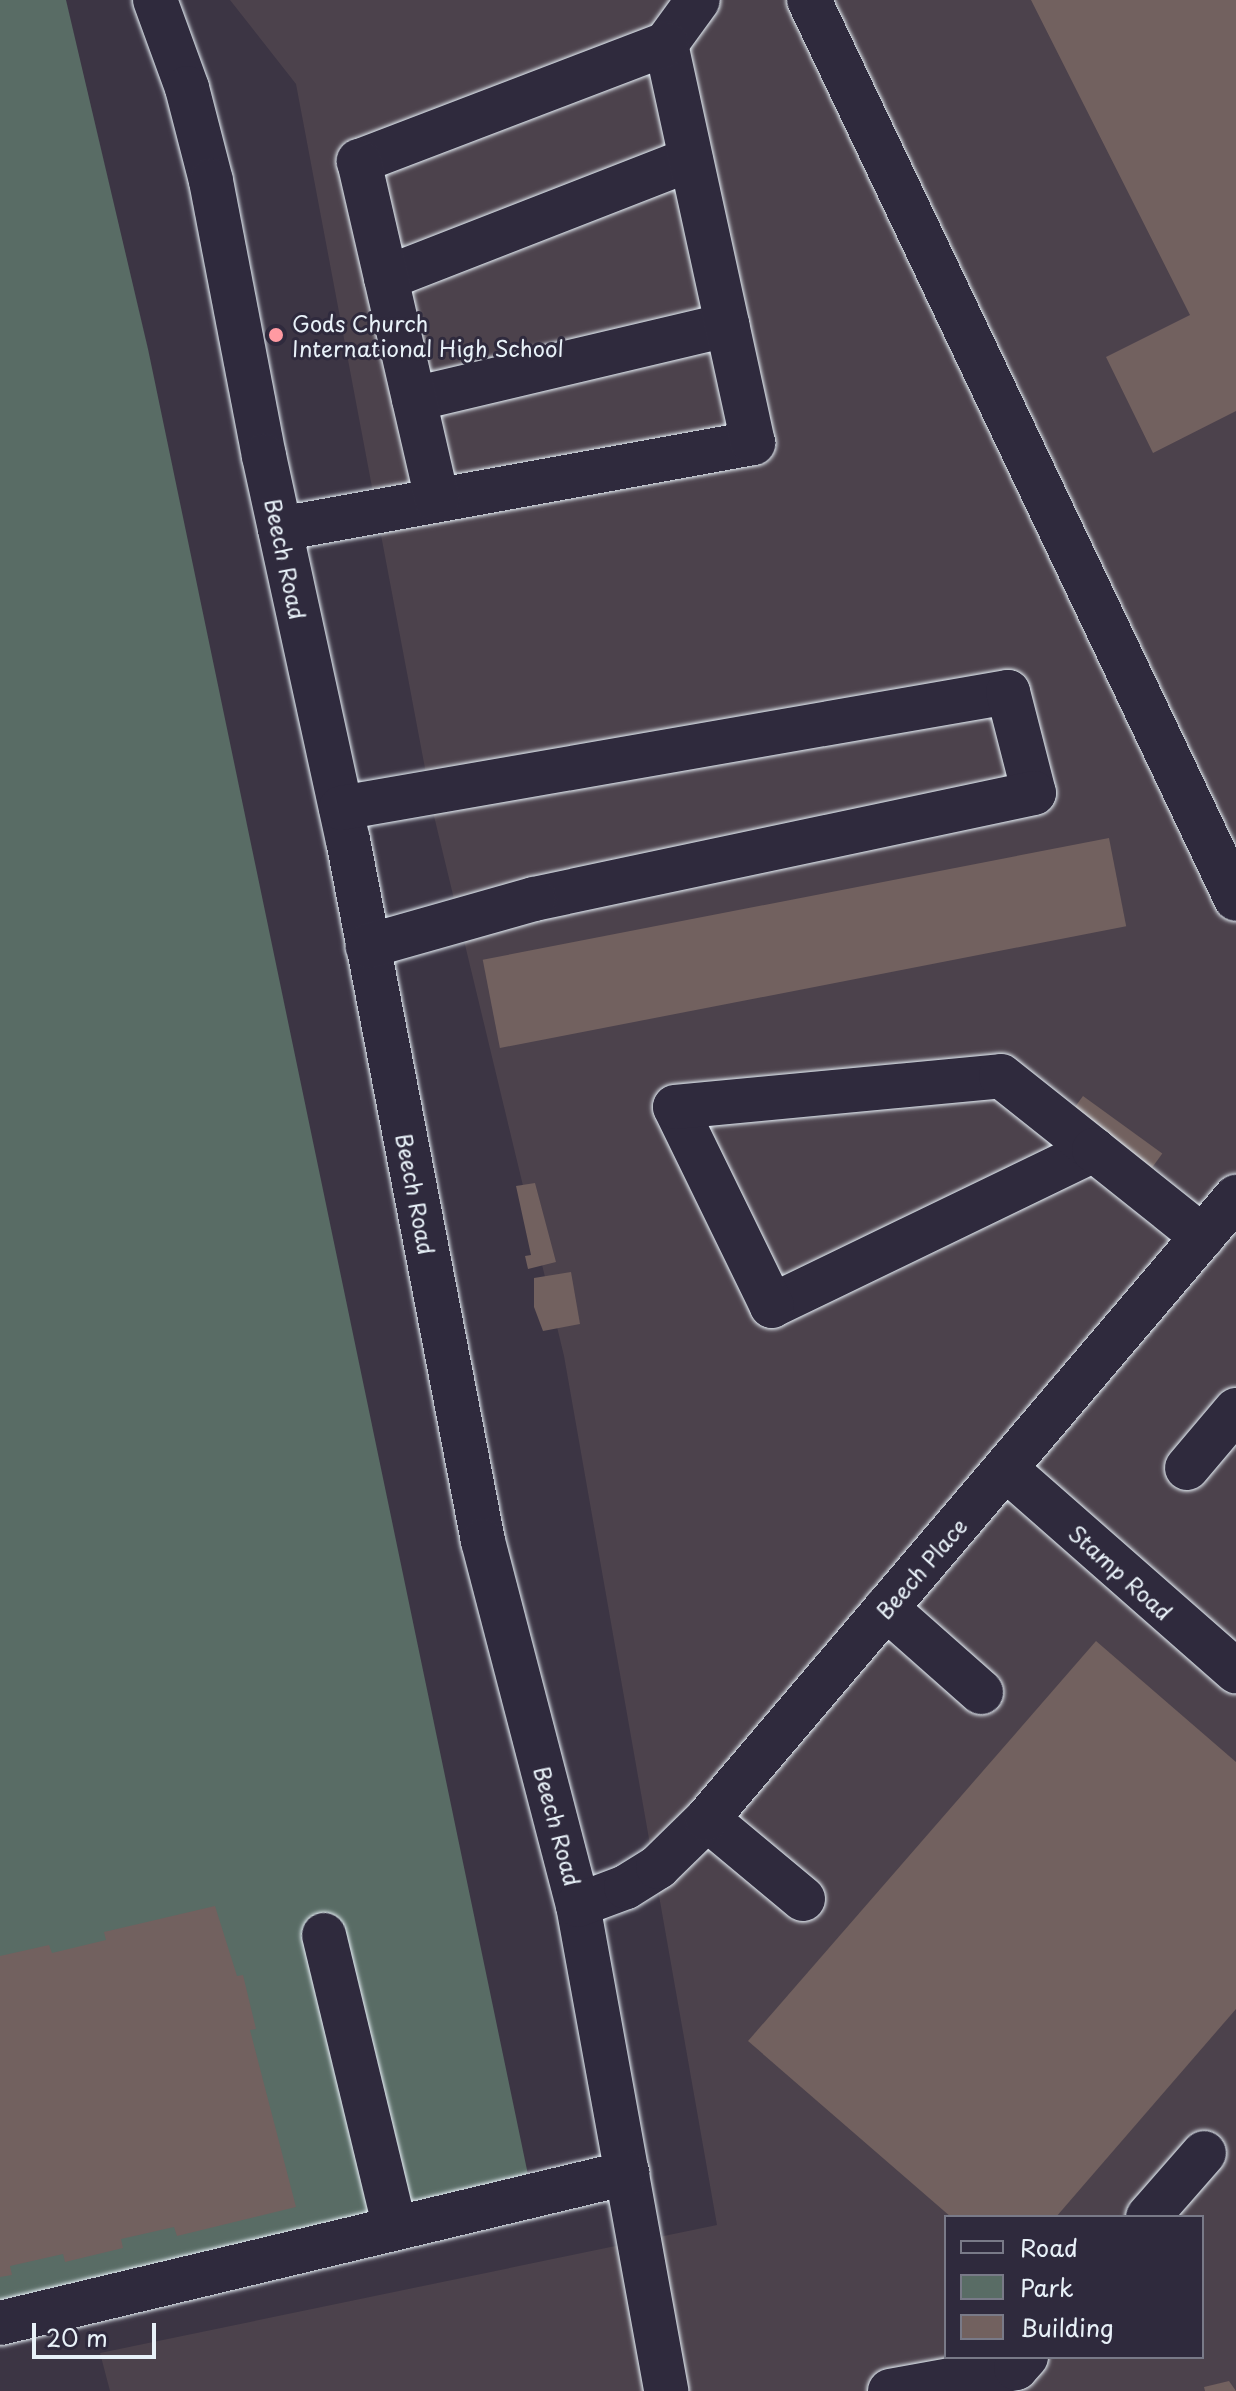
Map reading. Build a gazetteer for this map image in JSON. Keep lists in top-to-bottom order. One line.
{"streets":{"street":["Beech Road","Beech Place","Stamp Road"]},"crossings":[["Beech Road","Beech Place"],["Beech Place","Stamp Road"]],"places":["Gods Church International High School"],"legend":["Road","Park","Building"],"scale_bar":"20 m"}
